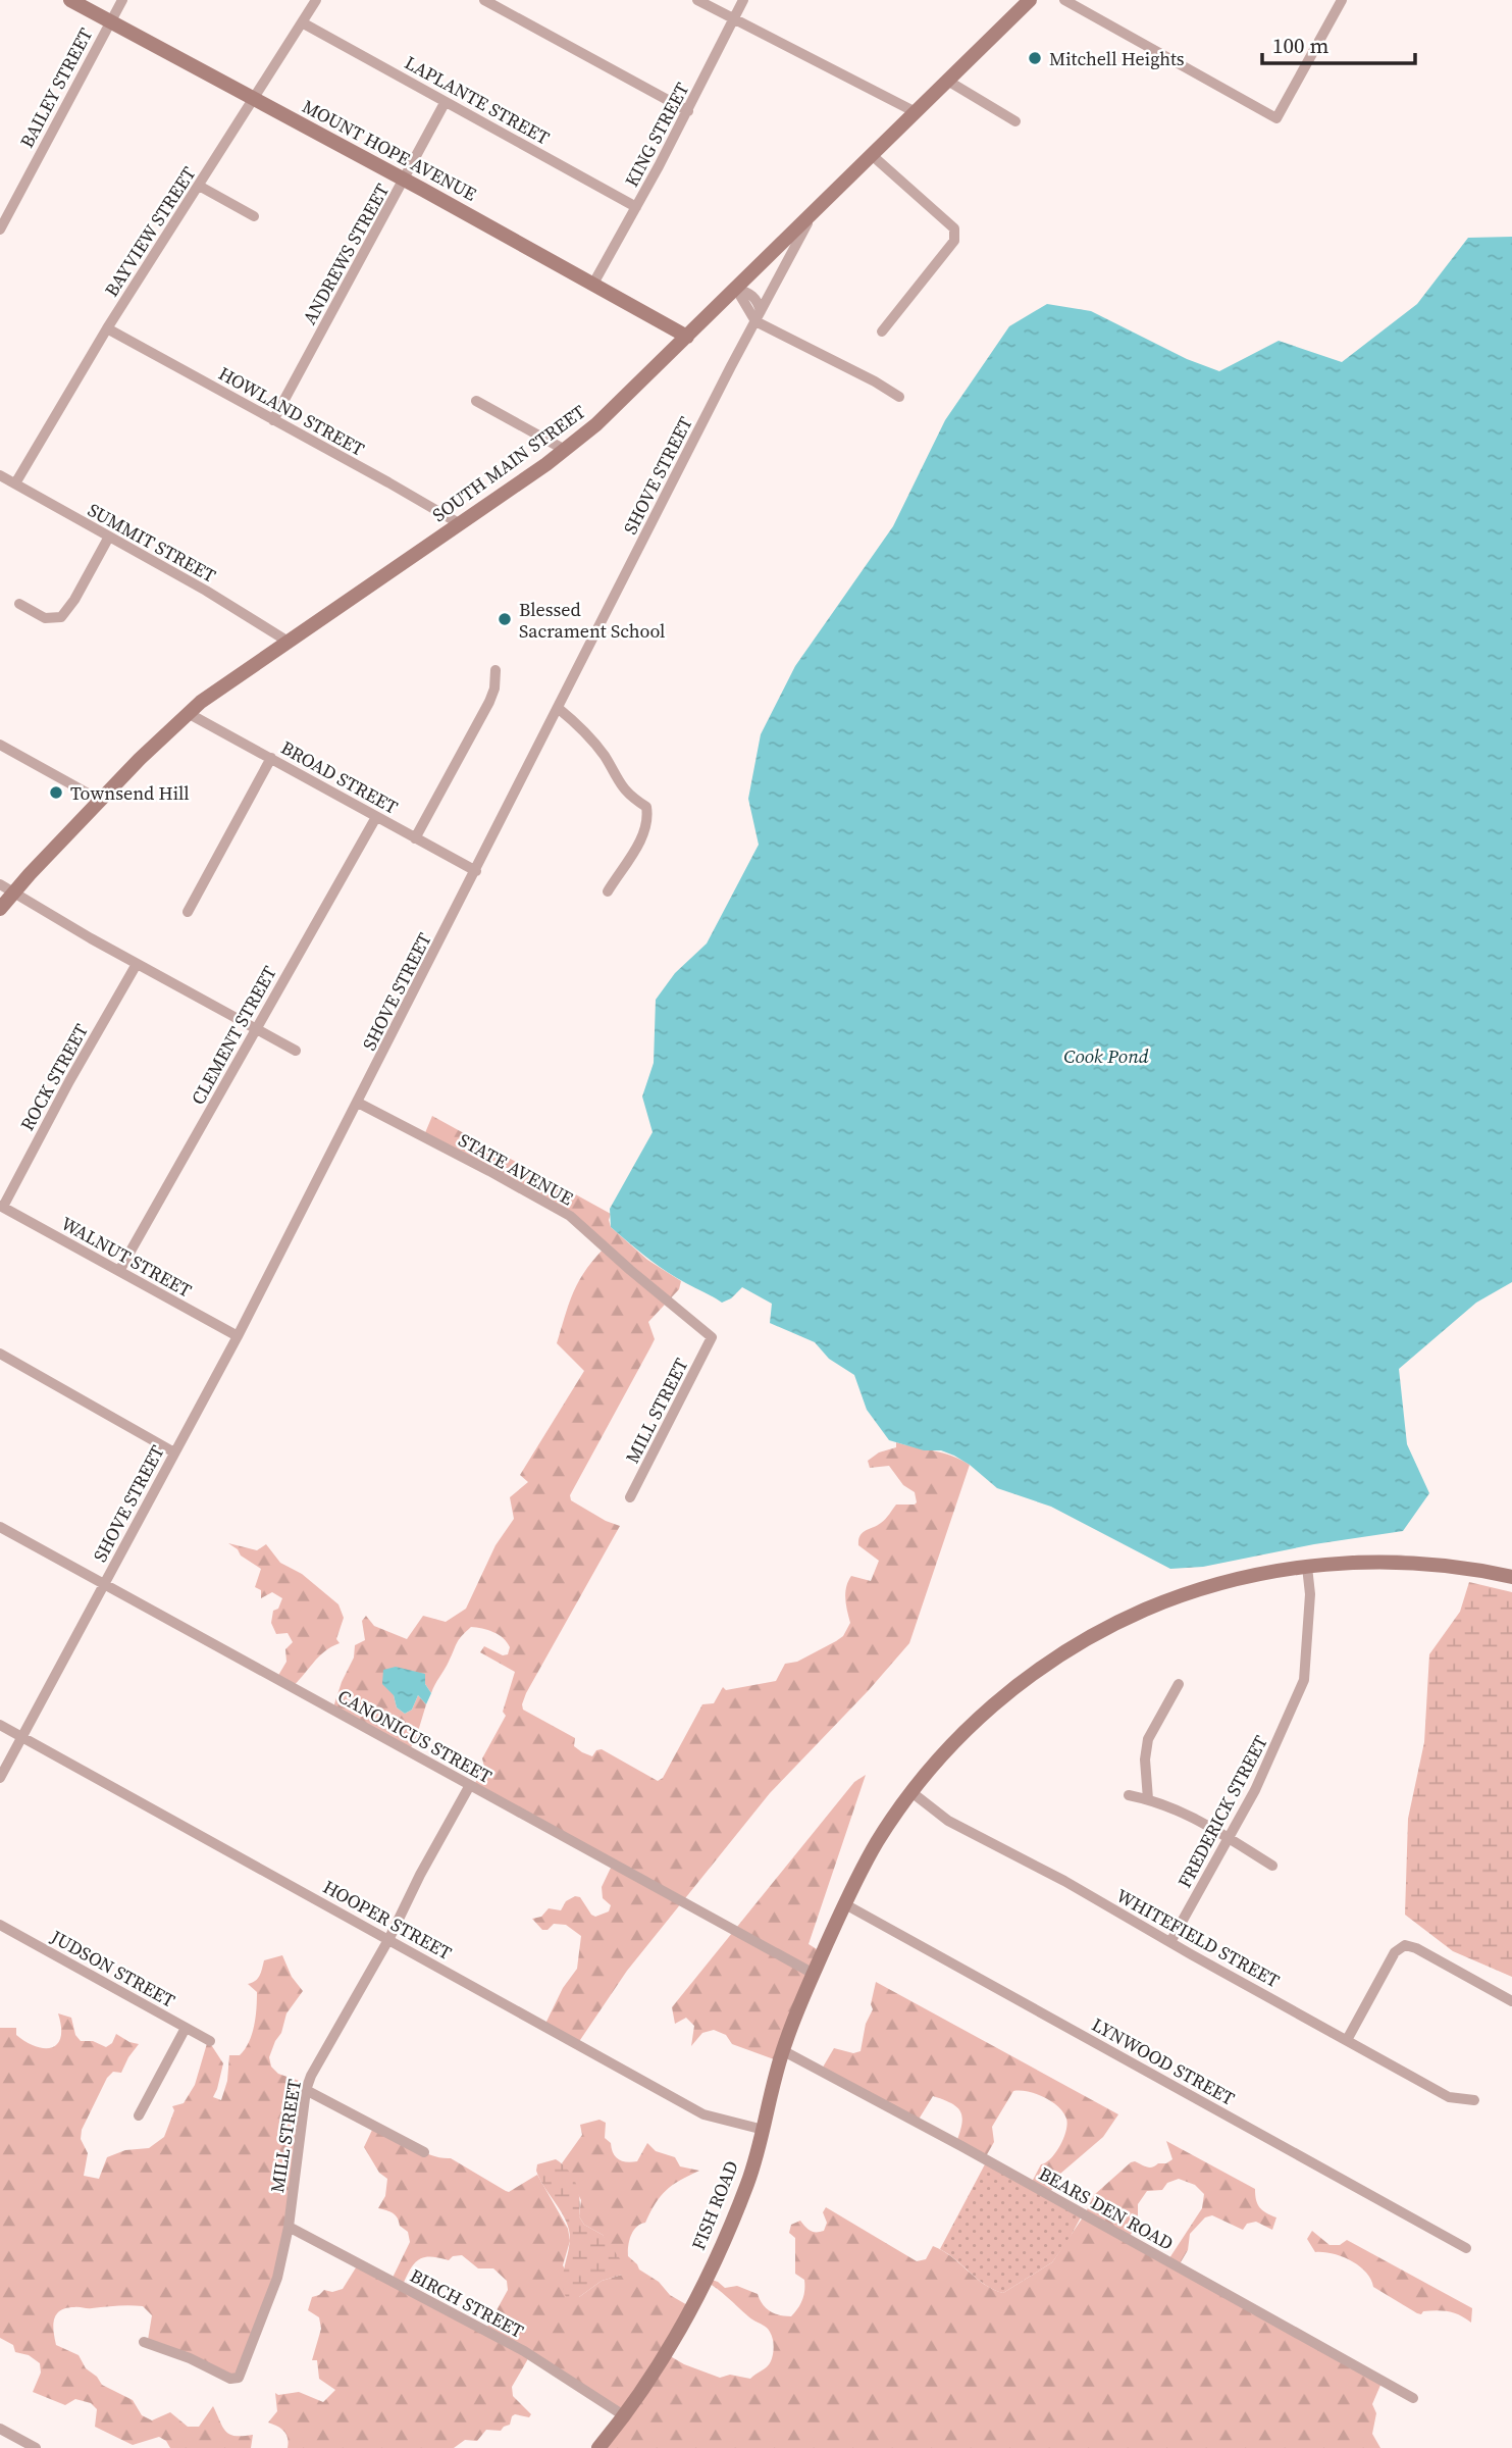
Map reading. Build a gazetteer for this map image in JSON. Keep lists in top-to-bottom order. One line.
{"streets":{"main road":["MOUNT HOPE AVENUE","SOUTH MAIN STREET","FISH ROAD"],"street":["BAILEY STREET","LAPLANTE STREET","KING STREET","BAYVIEW STREET","ANDREWS STREET","HOWLAND STREET","SHOVE STREET","SUMMIT STREET","BROAD STREET","CLEMENT STREET","ROCK STREET","STATE AVENUE","WALNUT STREET","MILL STREET","CANONICUS STREET","FREDERICK STREET","HOOPER STREET","WHITEFIELD STREET","JUDSON STREET","LYNWOOD STREET","BEARS DEN ROAD","BIRCH STREET"]},"crossings":[["BAILEY STREET","MOUNT HOPE AVENUE"],["LAPLANTE STREET","KING STREET"],["LAPLANTE STREET","BAYVIEW STREET"],["LAPLANTE STREET","ANDREWS STREET"],["KING STREET","MOUNT HOPE AVENUE"],["MOUNT HOPE AVENUE","BAYVIEW STREET"],["MOUNT HOPE AVENUE","ANDREWS STREET"],["MOUNT HOPE AVENUE","SOUTH MAIN STREET"],["BAYVIEW STREET","HOWLAND STREET"],["BAYVIEW STREET","SUMMIT STREET"],["ANDREWS STREET","HOWLAND STREET"],["HOWLAND STREET","SOUTH MAIN STREET"],["SOUTH MAIN STREET","SHOVE STREET"],["SOUTH MAIN STREET","SUMMIT STREET"],["SOUTH MAIN STREET","BROAD STREET"],["SHOVE STREET","BROAD STREET"],["SHOVE STREET","STATE AVENUE"],["SHOVE STREET","WALNUT STREET"],["SHOVE STREET","CANONICUS STREET"],["SHOVE STREET","HOOPER STREET"],["BROAD STREET","CLEMENT STREET"],["CLEMENT STREET","WALNUT STREET"],["ROCK STREET","WALNUT STREET"],["STATE AVENUE","MILL STREET"],["MILL STREET","CANONICUS STREET"],["MILL STREET","HOOPER STREET"],["MILL STREET","BIRCH STREET"],["CANONICUS STREET","FISH ROAD"],["FREDERICK STREET","WHITEFIELD STREET"],["FREDERICK STREET","FISH ROAD"],["HOOPER STREET","FISH ROAD"],["WHITEFIELD STREET","FISH ROAD"],["LYNWOOD STREET","FISH ROAD"],["FISH ROAD","BEARS DEN ROAD"],["FISH ROAD","BIRCH STREET"]],"water":["Cook Pond"],"places":["Mitchell Heights","Blessed Sacrament School","Townsend Hill"],"scale_bar":"100 m"}
